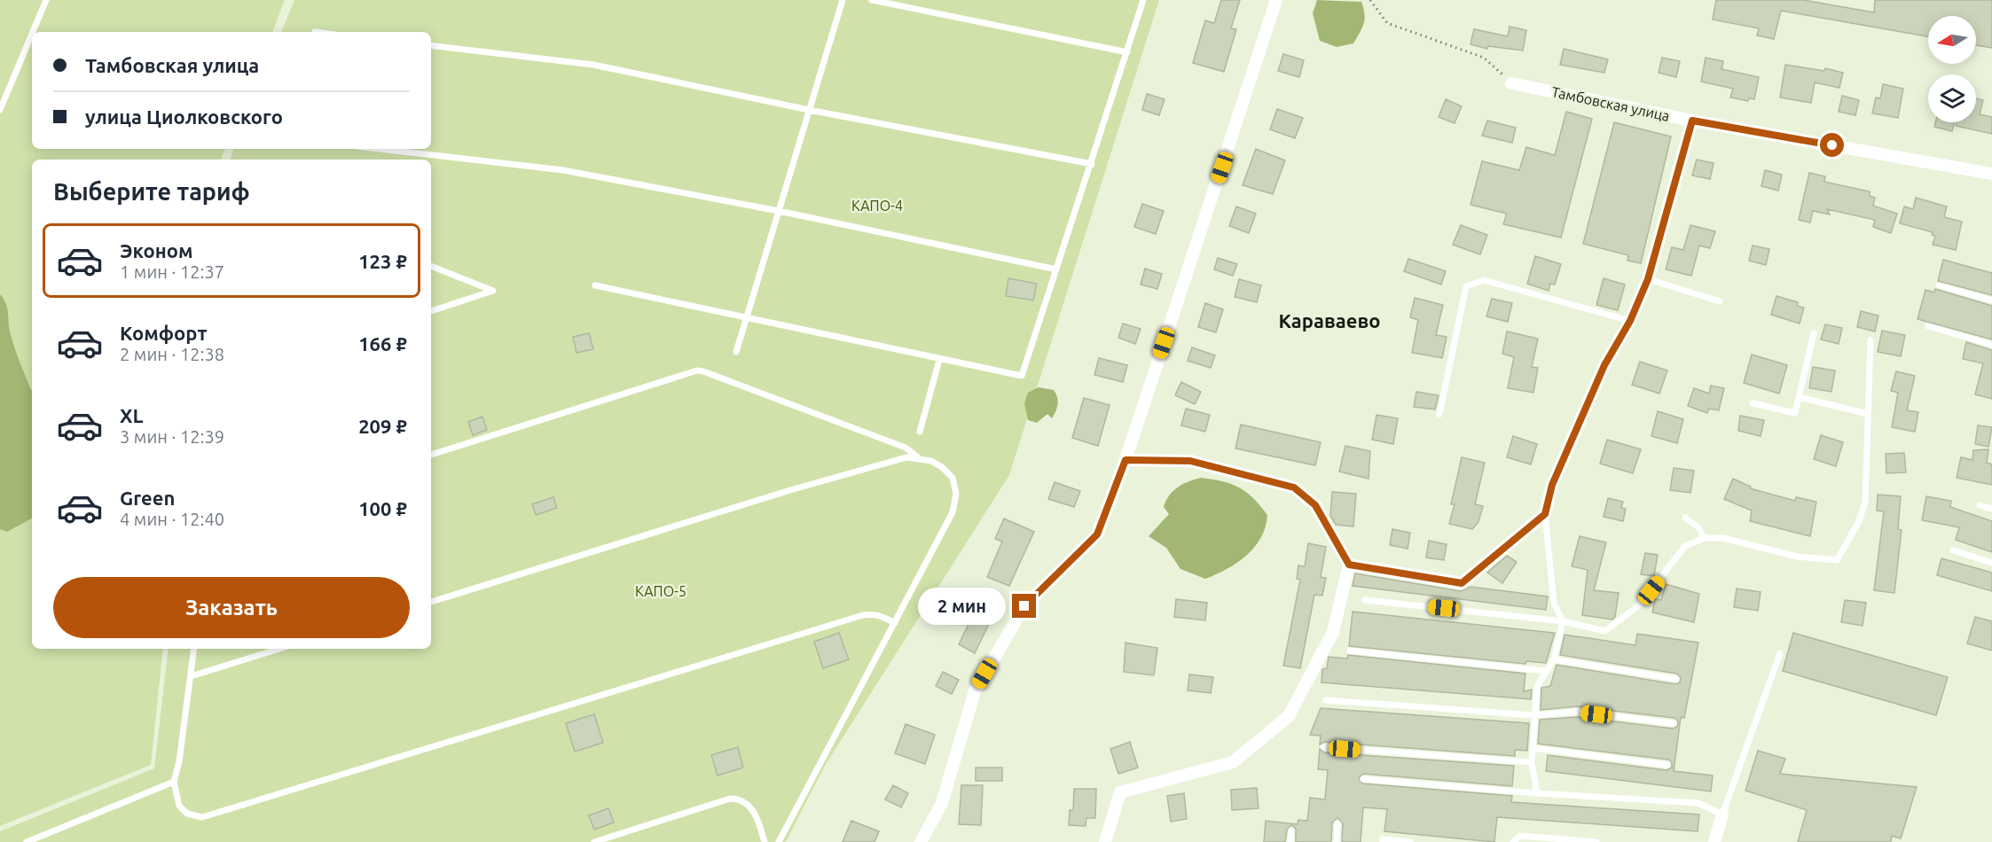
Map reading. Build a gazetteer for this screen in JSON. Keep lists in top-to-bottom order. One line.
{"streets":{"street":["Тамбовская улица"]},"districts":["Караваево"],"parks":["КАПО-4","КАПО-5"],"north":"left","page":{"banner":["Тамбовская улица","улица Циолковского"],"heading":"Выберите тариф","list":[{"name":"Эконом","note":"1 мин · 12:37","value":"123 ₽"},{"name":"Комфорт","note":"2 мин · 12:38","value":"166 ₽"},{"name":"XL","note":"3 мин · 12:39","value":"209 ₽"},{"name":"Green","note":"4 мин · 12:40","value":"100 ₽"}],"buttons":"Заказать","bubble":"2 мин"}}
